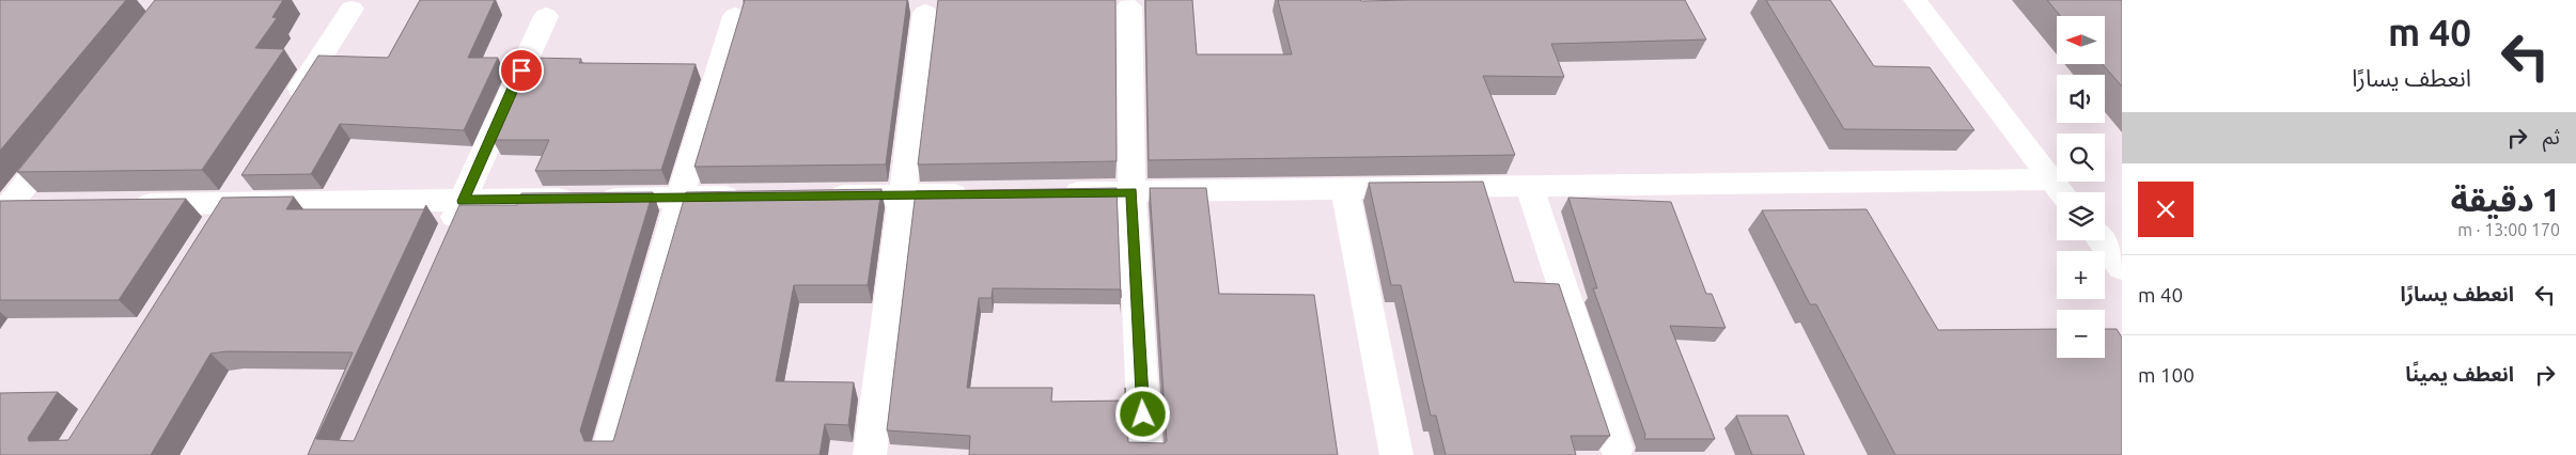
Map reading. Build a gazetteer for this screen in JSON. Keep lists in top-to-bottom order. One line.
{"north":"left","page":{"turn":["40 m","انعطف يسارًا"],"map_buttons":["+","−"],"then":"ثم","heading":["1 دقيقة","170 m · 13:00"],"list":[{"name":"انعطف يسارًا","value":"40 m"},{"name":"انعطف يمينًا","value":"100 m"}]}}
